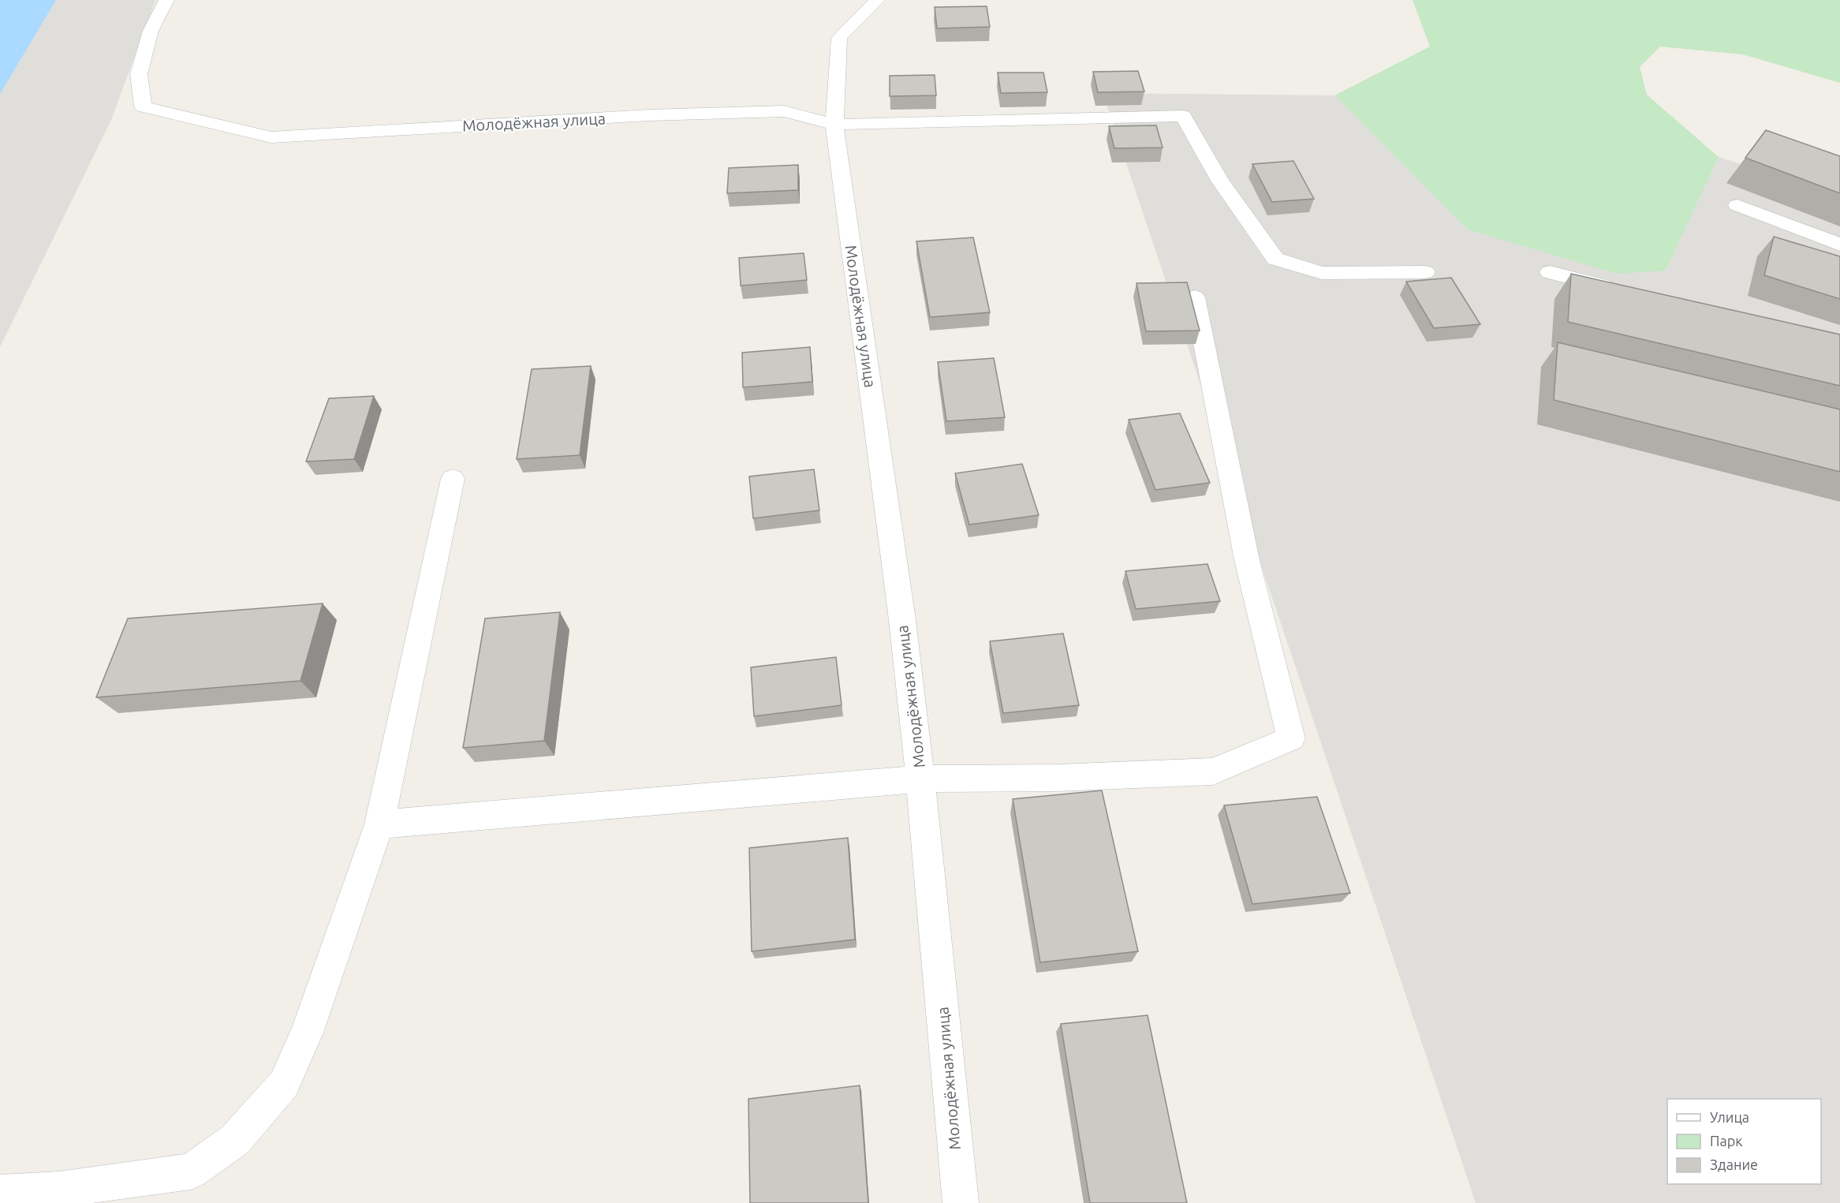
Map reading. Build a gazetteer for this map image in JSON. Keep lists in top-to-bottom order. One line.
{"streets":{"street":["Молодёжная улица"]},"legend":["Улица","Парк","Здание"]}
